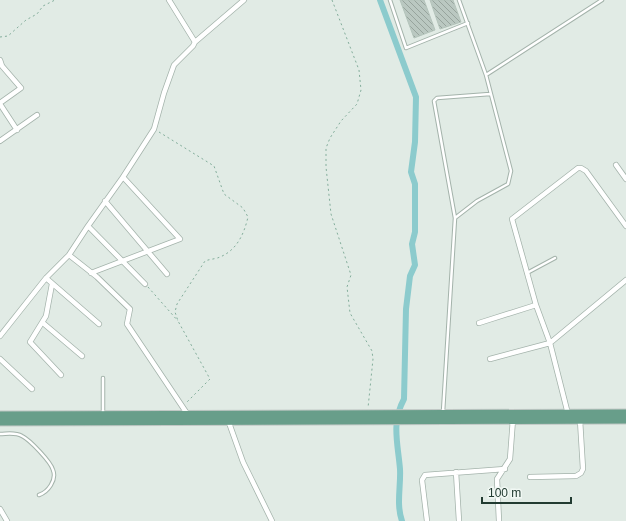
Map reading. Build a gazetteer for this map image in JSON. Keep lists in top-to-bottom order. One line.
{"scale_bar":"100 m"}
